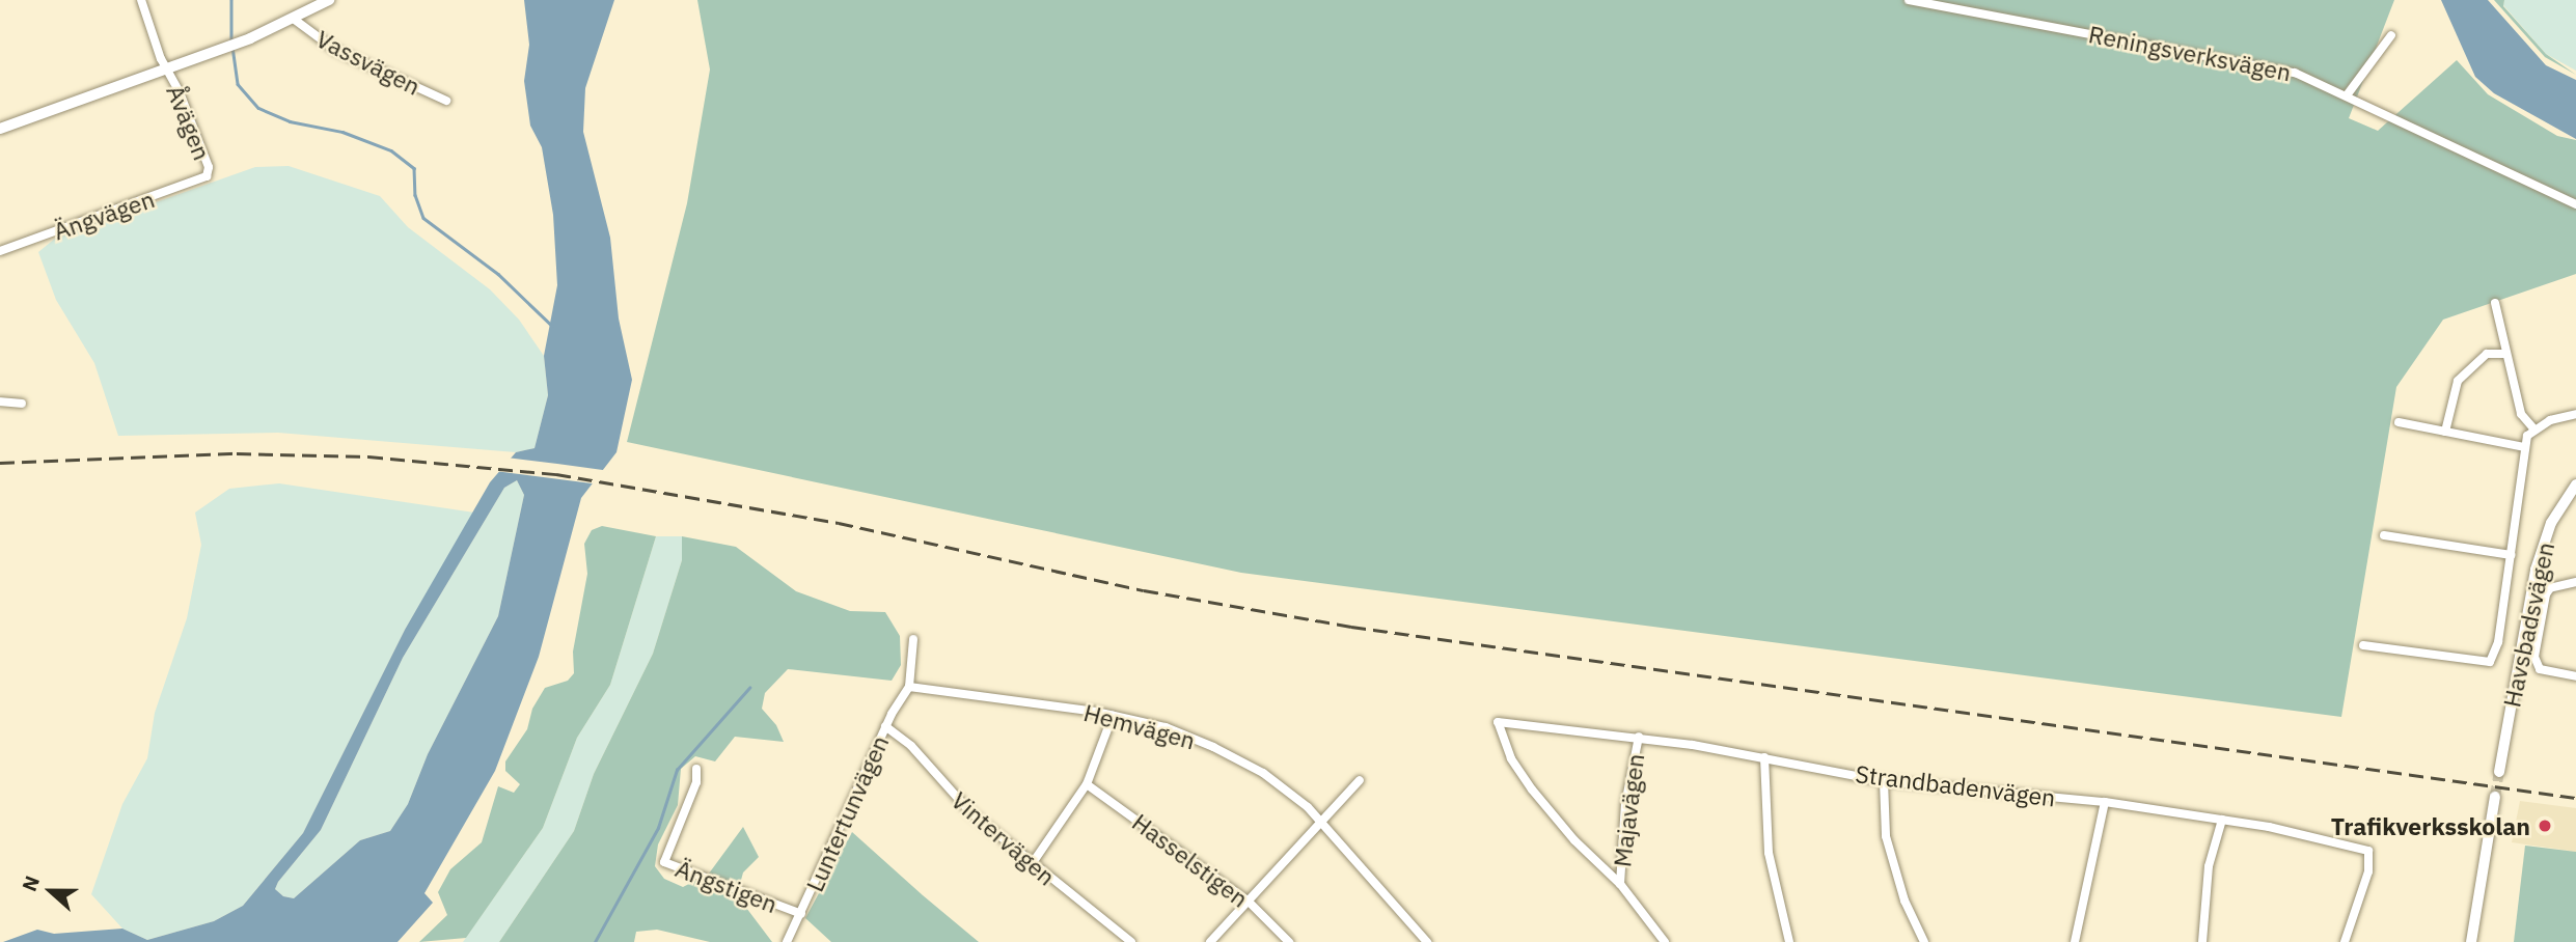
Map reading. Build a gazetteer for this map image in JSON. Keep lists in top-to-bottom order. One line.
{"streets":{"street":["Reningsverksvägen","Vassvägen","Åvägen","Ängvägen","Havsbadsvägen","Hemvägen","Strandbadenvägen","Majavägen","Luntertunvägen","Vintervägen","Hasselstigen","Ängstigen"]},"crossings":[["Åvägen","Ängvägen"],["Hemvägen","Luntertunvägen"],["Strandbadenvägen","Majavägen"],["Luntertunvägen","Vintervägen"],["Luntertunvägen","Ängstigen"]],"places":["Trafikverksskolan"],"north":"left"}
